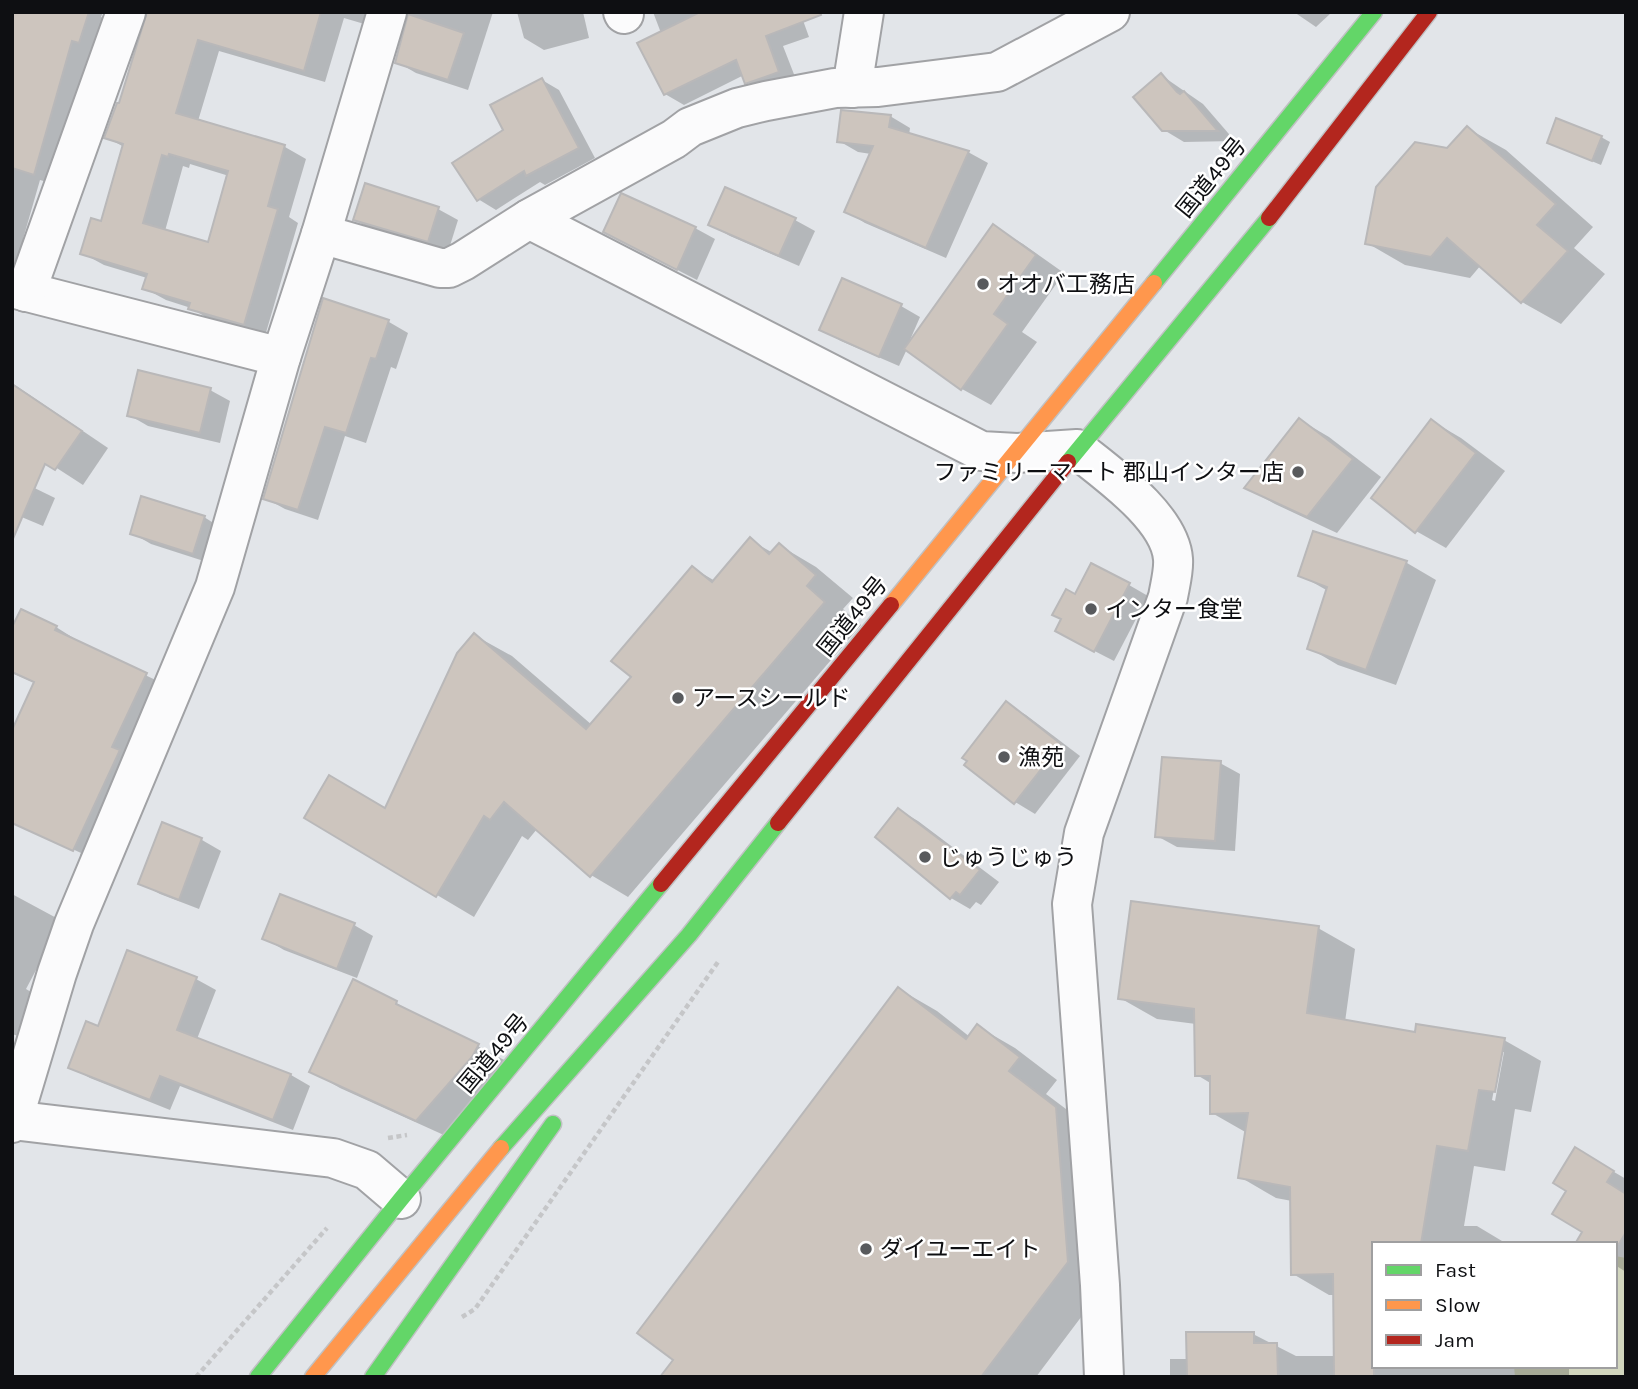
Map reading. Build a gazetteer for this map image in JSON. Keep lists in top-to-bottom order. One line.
{"streets":{"highway":["国道49号"]},"places":["オオバ工務店","ファミリーマート 郡山インター店","インター食堂","アースシールド","漁苑","じゅうじゅう","ダイユーエイト"],"legend":["Fast","Slow","Jam"]}
